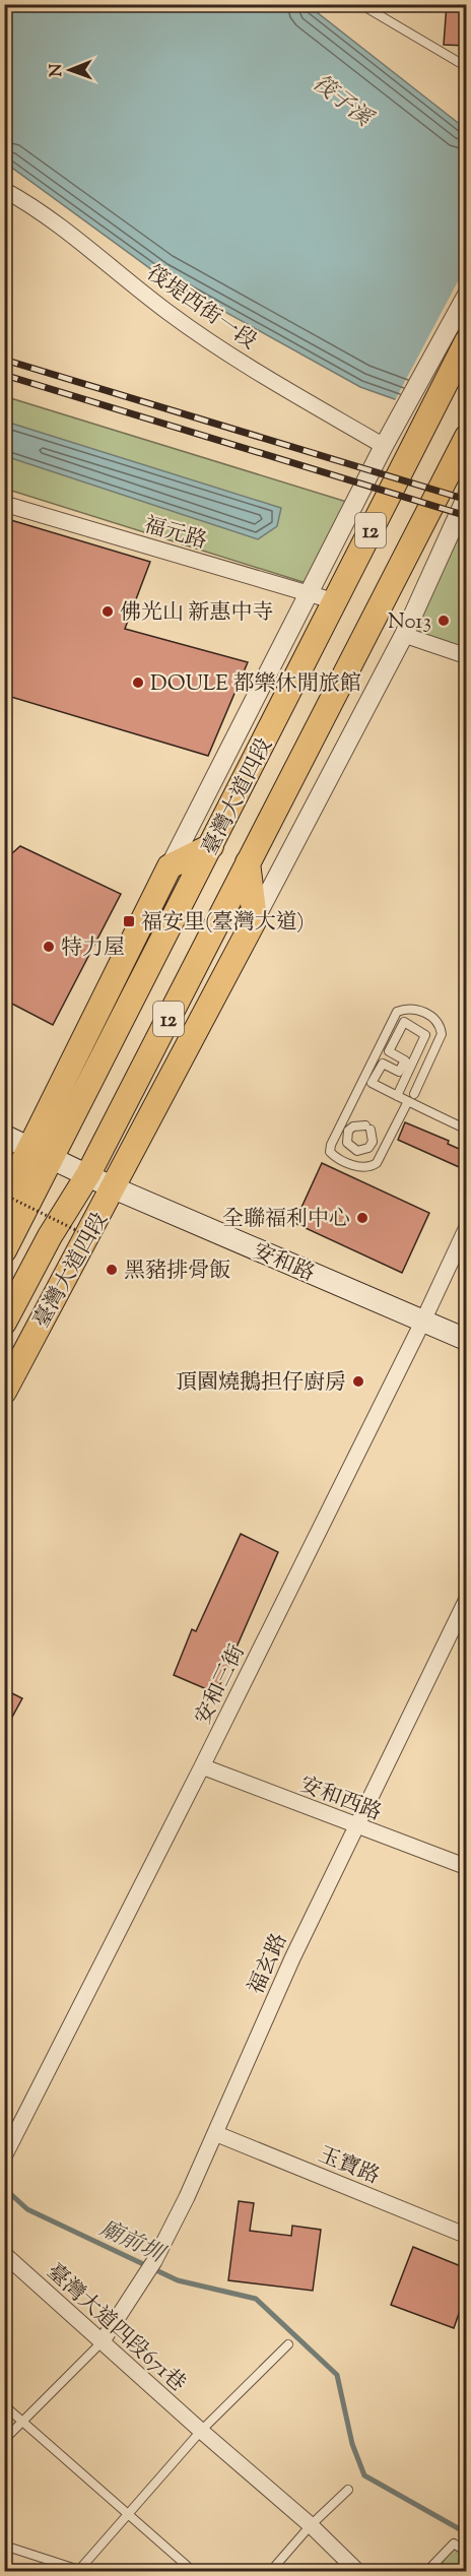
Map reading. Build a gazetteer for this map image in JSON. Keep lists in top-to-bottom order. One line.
{"streets":{"main road":["12","臺灣大道四段","安和路"],"street":["筏堤西街一段","福元路","安和三街","安和西路","福玄路","玉寶路","臺灣大道四段671巷"]},"crossings":[["筏堤西街一段","臺灣大道四段"],["福元路","臺灣大道四段"],["臺灣大道四段","安和路"],["安和路","安和三街"],["安和三街","安和西路"],["安和西路","福玄路"],["福玄路","玉寶路"],["福玄路","臺灣大道四段671巷"]],"water":["筏子溪","廟前圳"],"places":{"other":["佛光山 新惠中寺","N013","DOULE 都樂休閒旅館","特力屋","全聯福利中心","黑豬排骨飯","頂園燒鵝担仔廚房"],"transit":["福安里(臺灣大道)"]},"north":"left"}
